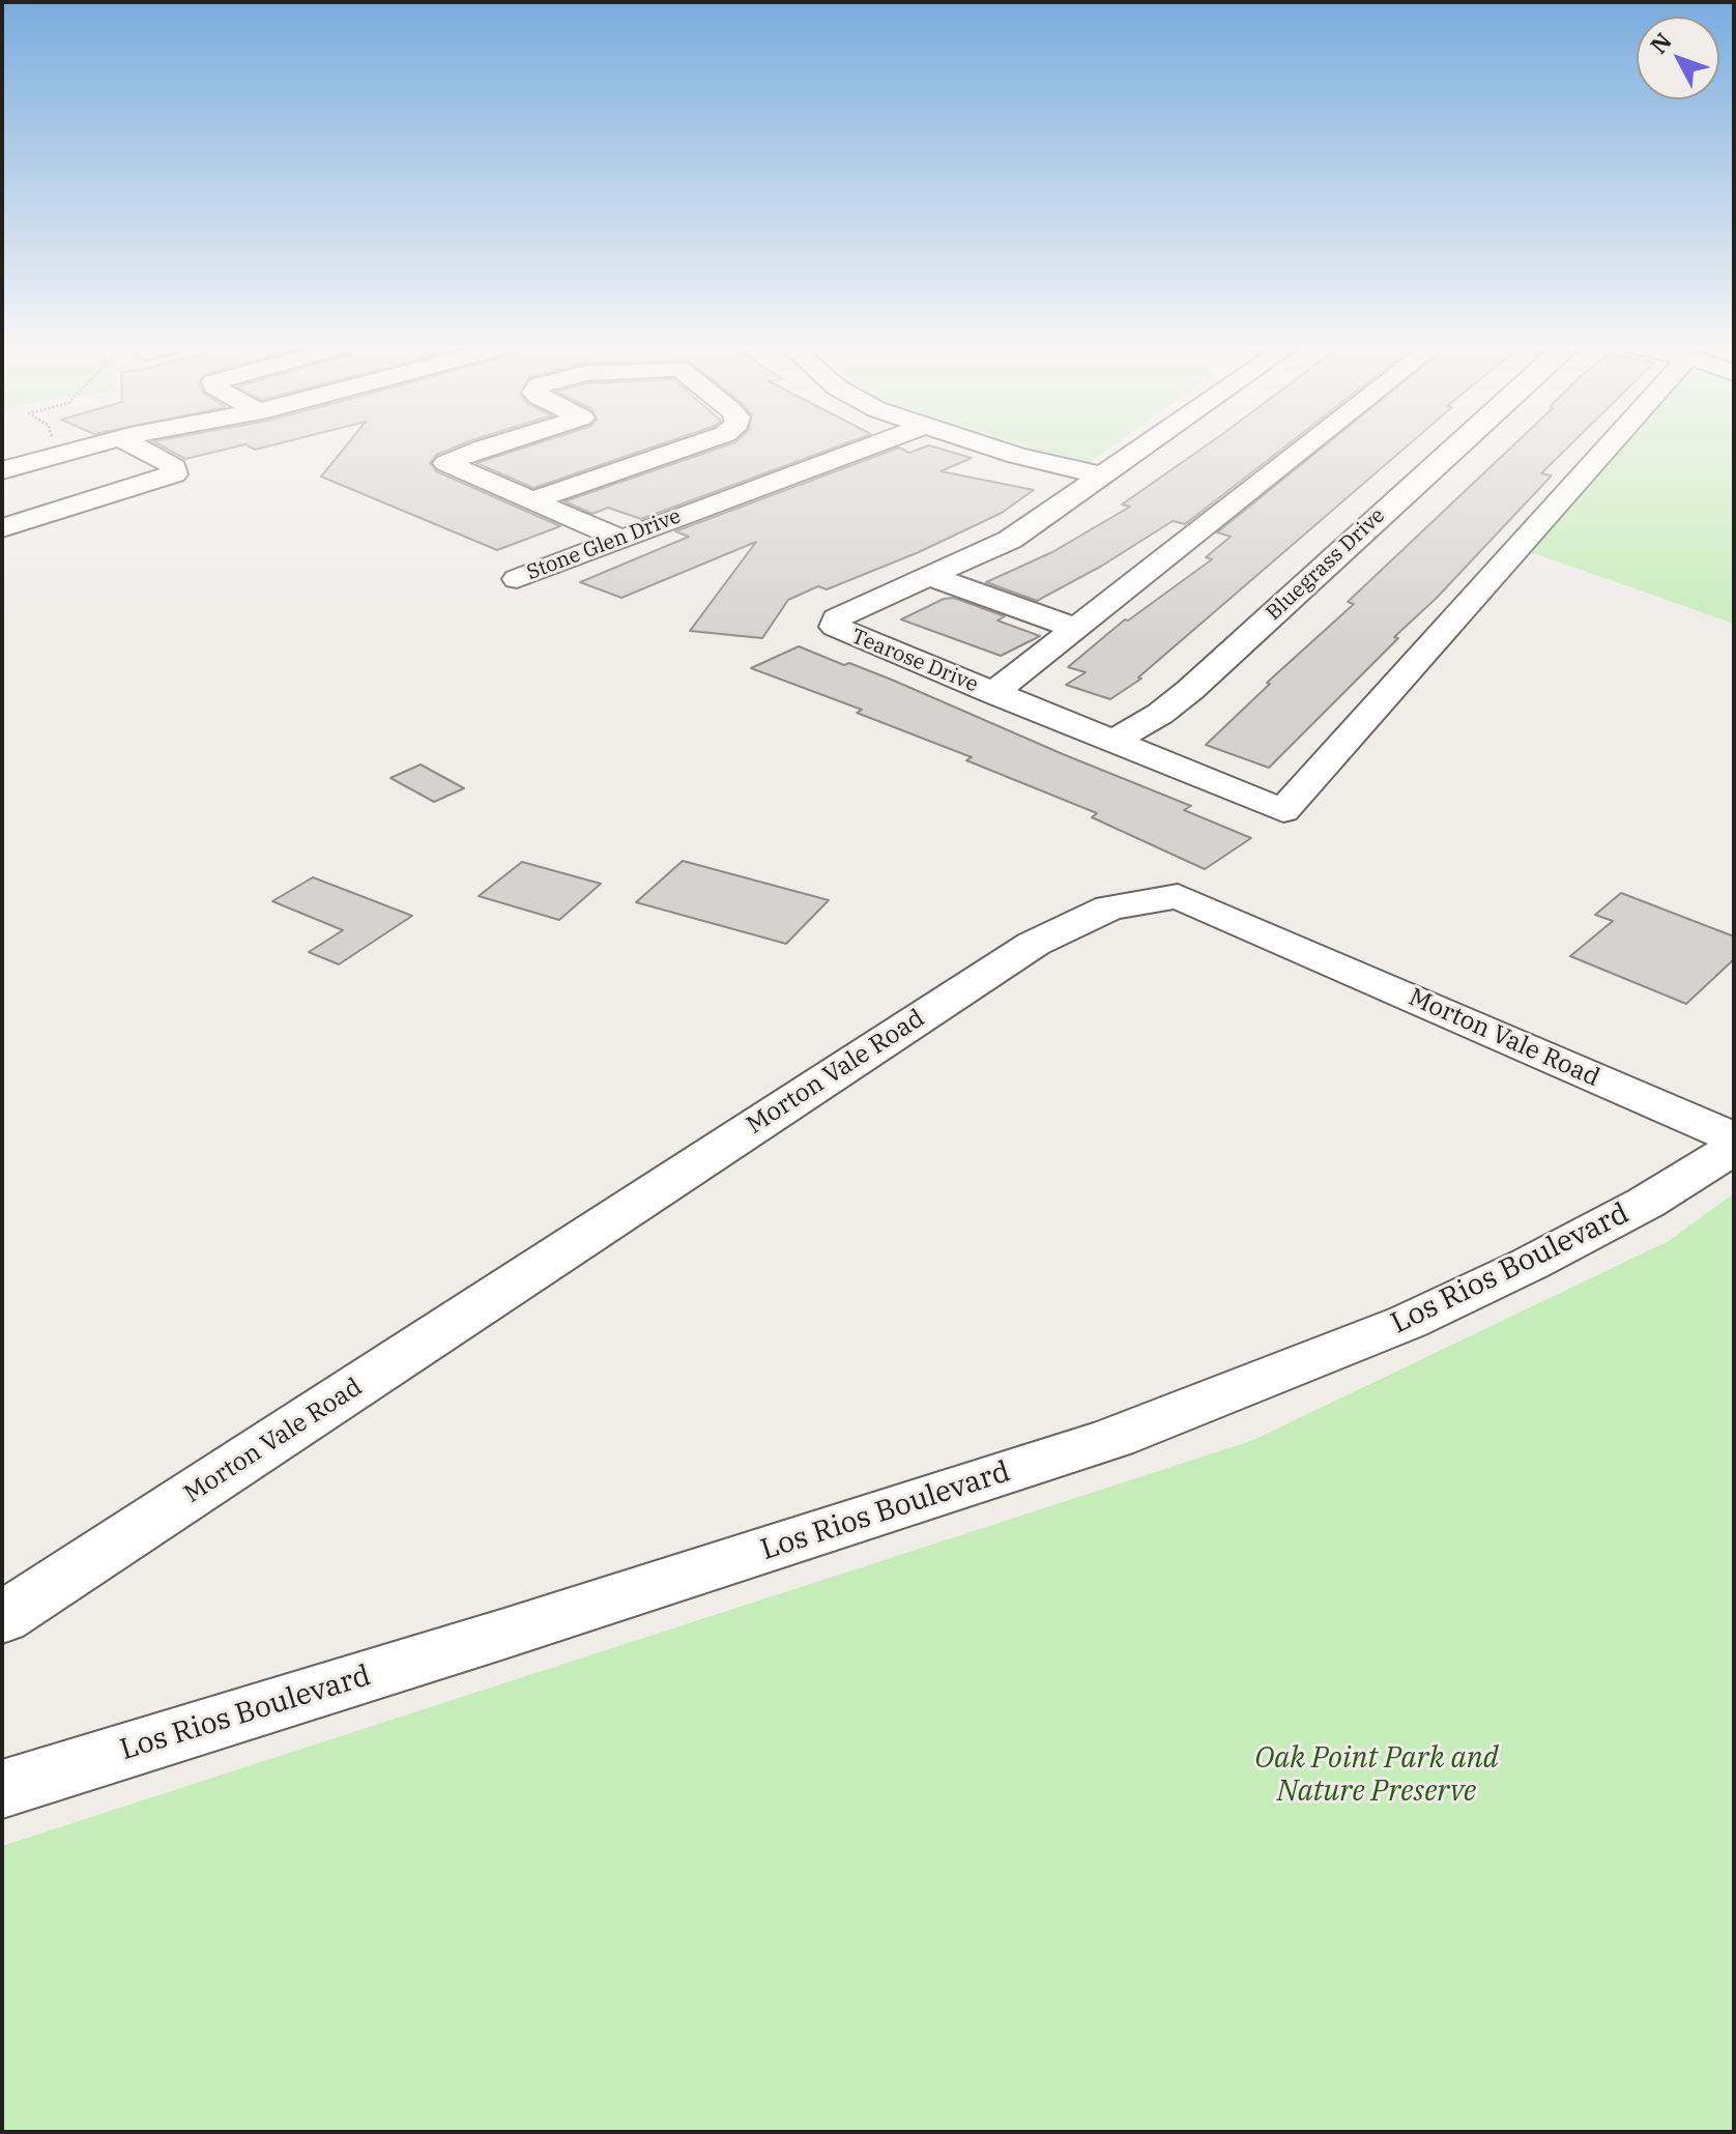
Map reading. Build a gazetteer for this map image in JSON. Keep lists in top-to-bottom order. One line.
{"streets":{"street":["Stone Glen Drive","Bluegrass Drive","Tearose Drive","Morton Vale Road","Los Rios Boulevard"]},"crossings":[["Bluegrass Drive","Tearose Drive"]],"parks":["Oak Point Park and Nature Preserve"],"north":"top left"}
